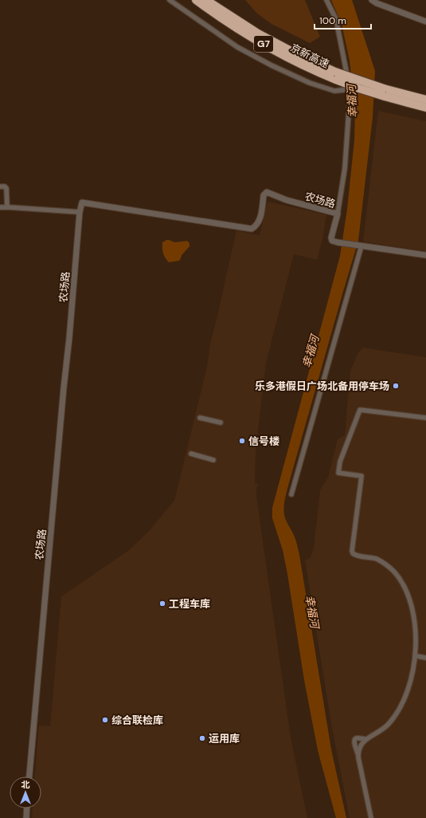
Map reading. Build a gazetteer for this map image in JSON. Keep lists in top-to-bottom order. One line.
{"streets":{"highway":["G7","京新高速"],"street":["农场路"]},"water":["幸福河"],"places":["乐多港假日广场北备用停车场","信号楼","工程车库","综合联检库","运用库"],"scale_bar":"100 m","north":"top"}
